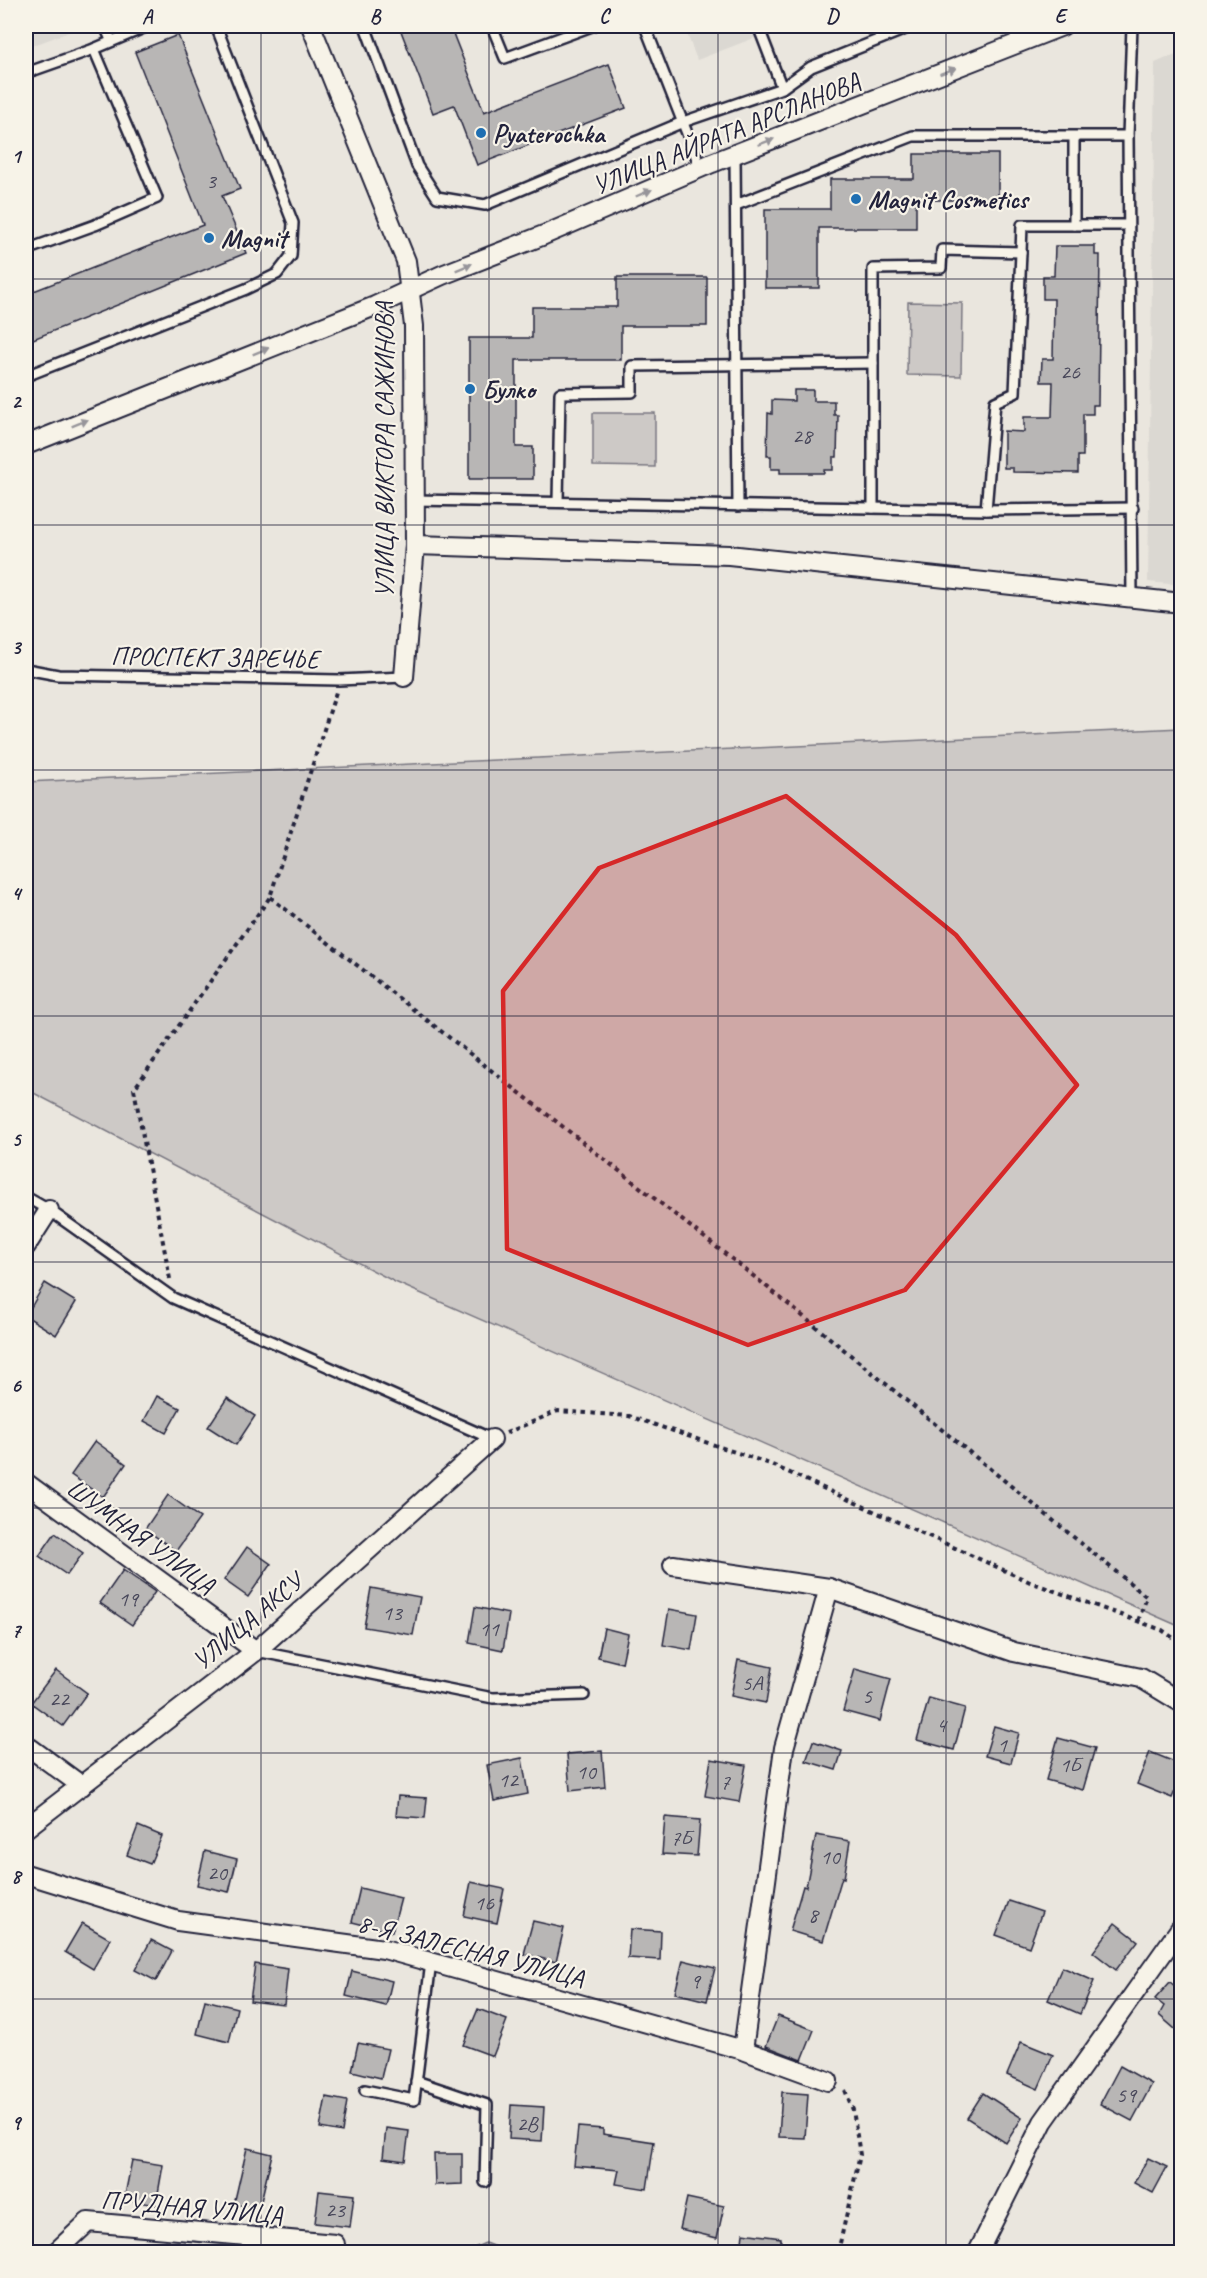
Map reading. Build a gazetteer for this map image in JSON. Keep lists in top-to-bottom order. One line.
{"streets":{"street":["УЛИЦА АЙРАТА АРСЛАНОВА","УЛИЦА ВИКТОРА САЖИНОВА","ШУМНАЯ УЛИЦА","УЛИЦА АКСУ","8-Я ЗАЛЕСНАЯ УЛИЦА","ПРУДНАЯ УЛИЦА"],"lane":["ПРОСПЕКТ ЗАРЕЧЬЕ"]},"crossings":[["УЛИЦА АЙРАТА АРСЛАНОВА","УЛИЦА ВИКТОРА САЖИНОВА"],["УЛИЦА ВИКТОРА САЖИНОВА","ПРОСПЕКТ ЗАРЕЧЬЕ"],["ШУМНАЯ УЛИЦА","УЛИЦА АКСУ"]],"one_way":["УЛИЦА АЙРАТА АРСЛАНОВА"],"places":["Pyaterochka","Magnit Cosmetics","Magnit","Булко"],"house_numbers":["3","26","28","19","13","11","5А","5","22","4","1","1Б","10","12","7","7Б","10","20","16","8","9","59","2В","23"],"grid":{"columns":["A","B","C","D","E"],"rows":["1","2","3","4","5","6","7","8","9"]}}
